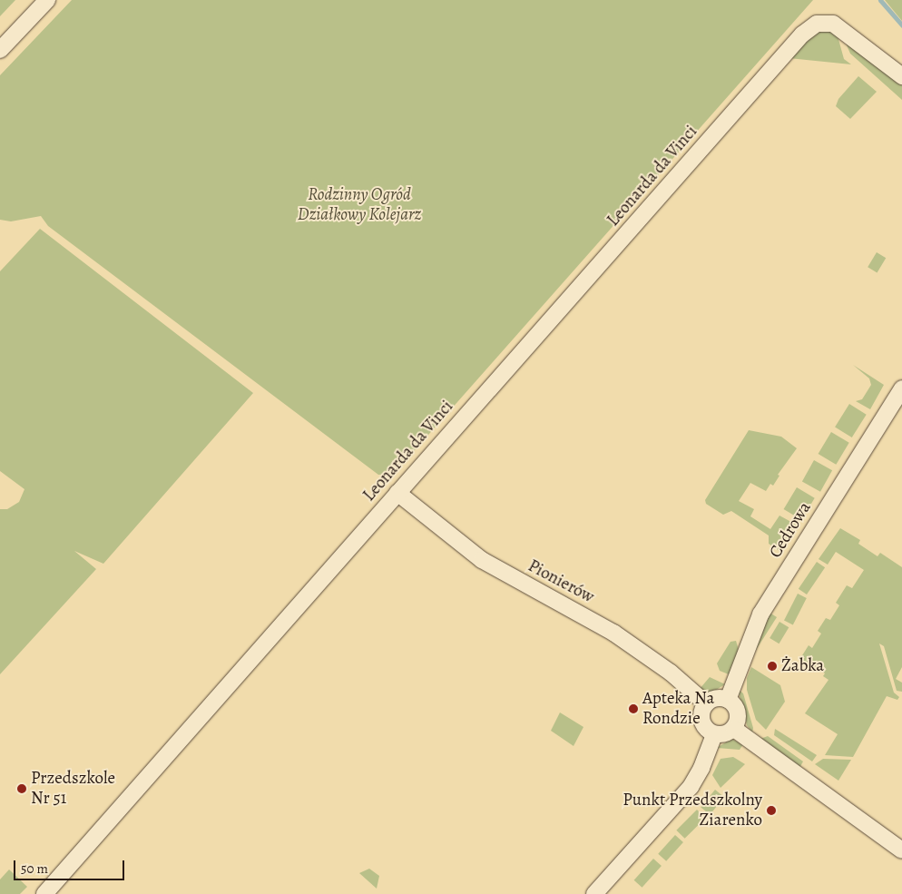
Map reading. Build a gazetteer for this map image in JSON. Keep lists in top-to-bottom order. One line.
{"streets":{"street":["Leonarda da Vinci","Cedrowa","Pionierów"]},"crossings":[["Leonarda da Vinci","Pionierów"],["Cedrowa","Pionierów"]],"parks":["Rodzinny Ogród Działkowy Kolejarz"],"places":["Żabka","Apteka Na Rondzie","Przedszkole Nr 51","Punkt Przedszkolny Ziarenko"],"scale_bar":"50 m"}
